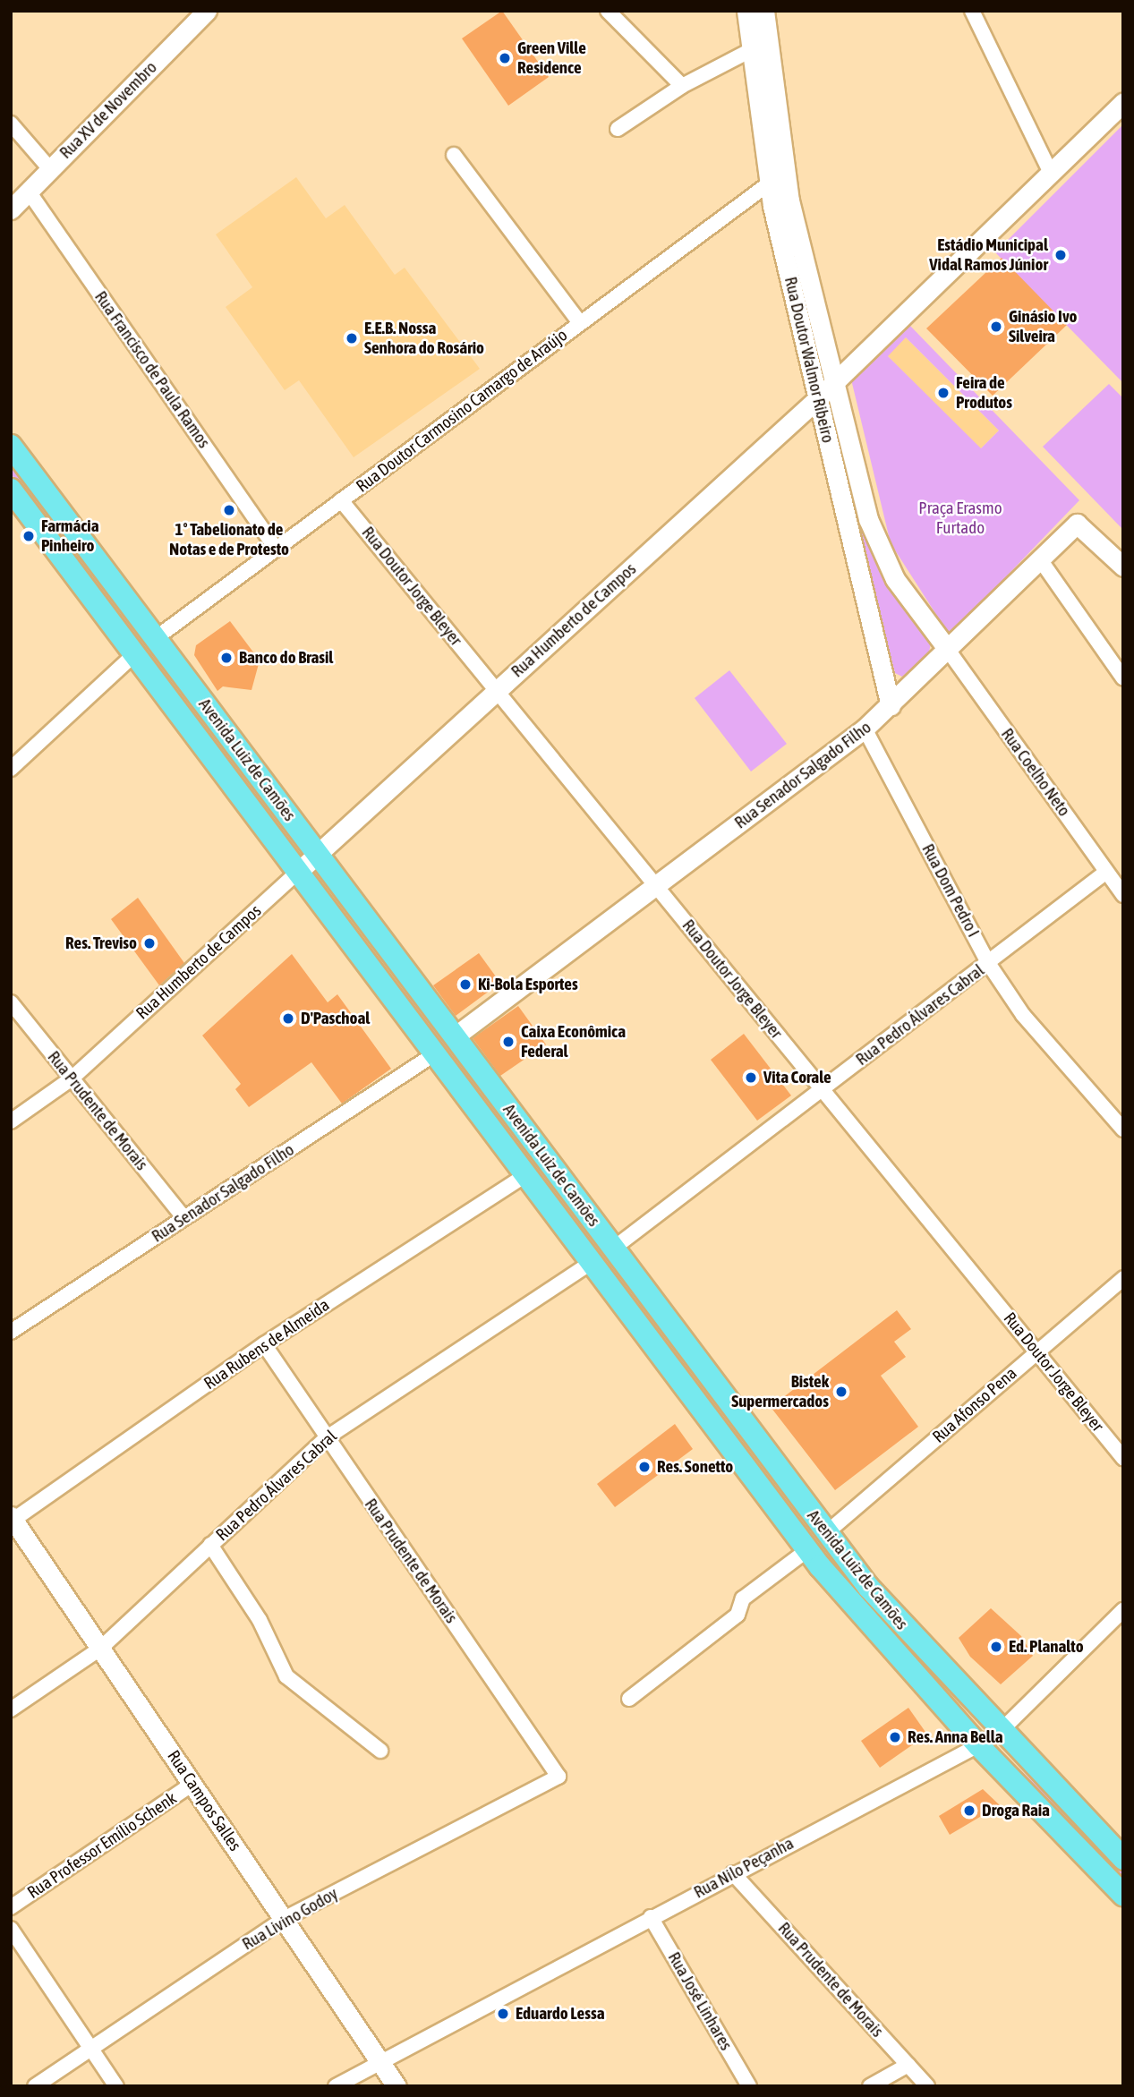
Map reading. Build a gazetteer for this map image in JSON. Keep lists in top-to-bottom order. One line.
{"streets":{"main road":["Avenida Luiz de Camões"],"street":["Rua XV de Novembro","Rua Doutor Walmor Ribeiro","Rua Francisco de Paula Ramos","Rua Doutor Carmosino Camargo de Araújo","Rua Doutor Jorge Bleyer","Rua Humberto de Campos","Rua Coelho Neto","Rua Senador Salgado Filho","Rua Dom Pedro I","Rua Pedro Álvares Cabral","Rua Prudente de Morais","Rua Rubens de Almeida","Rua Afonso Pena","Rua Campos Salles","Rua Professor Emílio Schenk","Rua Nilo Peçanha","Rua Livino Godoy","Rua José Linhares"]},"crossings":[["Rua XV de Novembro","Rua Francisco de Paula Ramos"],["Rua Doutor Walmor Ribeiro","Rua Doutor Carmosino Camargo de Araújo"],["Rua Doutor Walmor Ribeiro","Rua Humberto de Campos"],["Rua Doutor Walmor Ribeiro","Rua Coelho Neto"],["Rua Doutor Walmor Ribeiro","Rua Senador Salgado Filho"],["Rua Francisco de Paula Ramos","Rua Doutor Carmosino Camargo de Araújo"],["Rua Doutor Carmosino Camargo de Araújo","Rua Doutor Jorge Bleyer"],["Rua Doutor Carmosino Camargo de Araújo","Avenida Luiz de Camões"],["Rua Doutor Jorge Bleyer","Rua Humberto de Campos"],["Rua Doutor Jorge Bleyer","Rua Senador Salgado Filho"],["Rua Doutor Jorge Bleyer","Rua Pedro Álvares Cabral"],["Rua Doutor Jorge Bleyer","Rua Afonso Pena"],["Rua Humberto de Campos","Avenida Luiz de Camões"],["Rua Humberto de Campos","Rua Prudente de Morais"],["Avenida Luiz de Camões","Rua Senador Salgado Filho"],["Avenida Luiz de Camões","Rua Pedro Álvares Cabral"],["Avenida Luiz de Camões","Rua Rubens de Almeida"],["Avenida Luiz de Camões","Rua Afonso Pena"],["Avenida Luiz de Camões","Rua Nilo Peçanha"],["Rua Coelho Neto","Rua Senador Salgado Filho"],["Rua Coelho Neto","Rua Pedro Álvares Cabral"],["Rua Senador Salgado Filho","Rua Dom Pedro I"],["Rua Senador Salgado Filho","Rua Prudente de Morais"],["Rua Dom Pedro I","Rua Pedro Álvares Cabral"],["Rua Pedro Álvares Cabral","Rua Prudente de Morais"],["Rua Pedro Álvares Cabral","Rua Campos Salles"],["Rua Prudente de Morais","Rua Rubens de Almeida"],["Rua Prudente de Morais","Rua Nilo Peçanha"],["Rua Prudente de Morais","Rua Livino Godoy"],["Rua Rubens de Almeida","Rua Campos Salles"],["Rua Campos Salles","Rua Professor Emílio Schenk"],["Rua Campos Salles","Rua Nilo Peçanha"],["Rua Campos Salles","Rua Livino Godoy"],["Rua Nilo Peçanha","Rua José Linhares"]],"parks":["Praça Erasmo Furtado"],"places":["Green Ville Residence","Estádio Municipal Vidal Ramos Júnior","Ginásio Ivo Silveira","E.E.B. Nossa Senhora do Rosário","Feira de Produtos","1º Tabelionato de Notas e de Protesto","Farmácia Pinheiro","Banco do Brasil","Res. Treviso","Ki-Bola Esportes","D'Paschoal","Caixa Econômica Federal","Vita Corale","Bistek Supermercados","Res. Sonetto","Ed. Planalto","Res. Anna Bella","Droga Raia","Eduardo Lessa"]}
